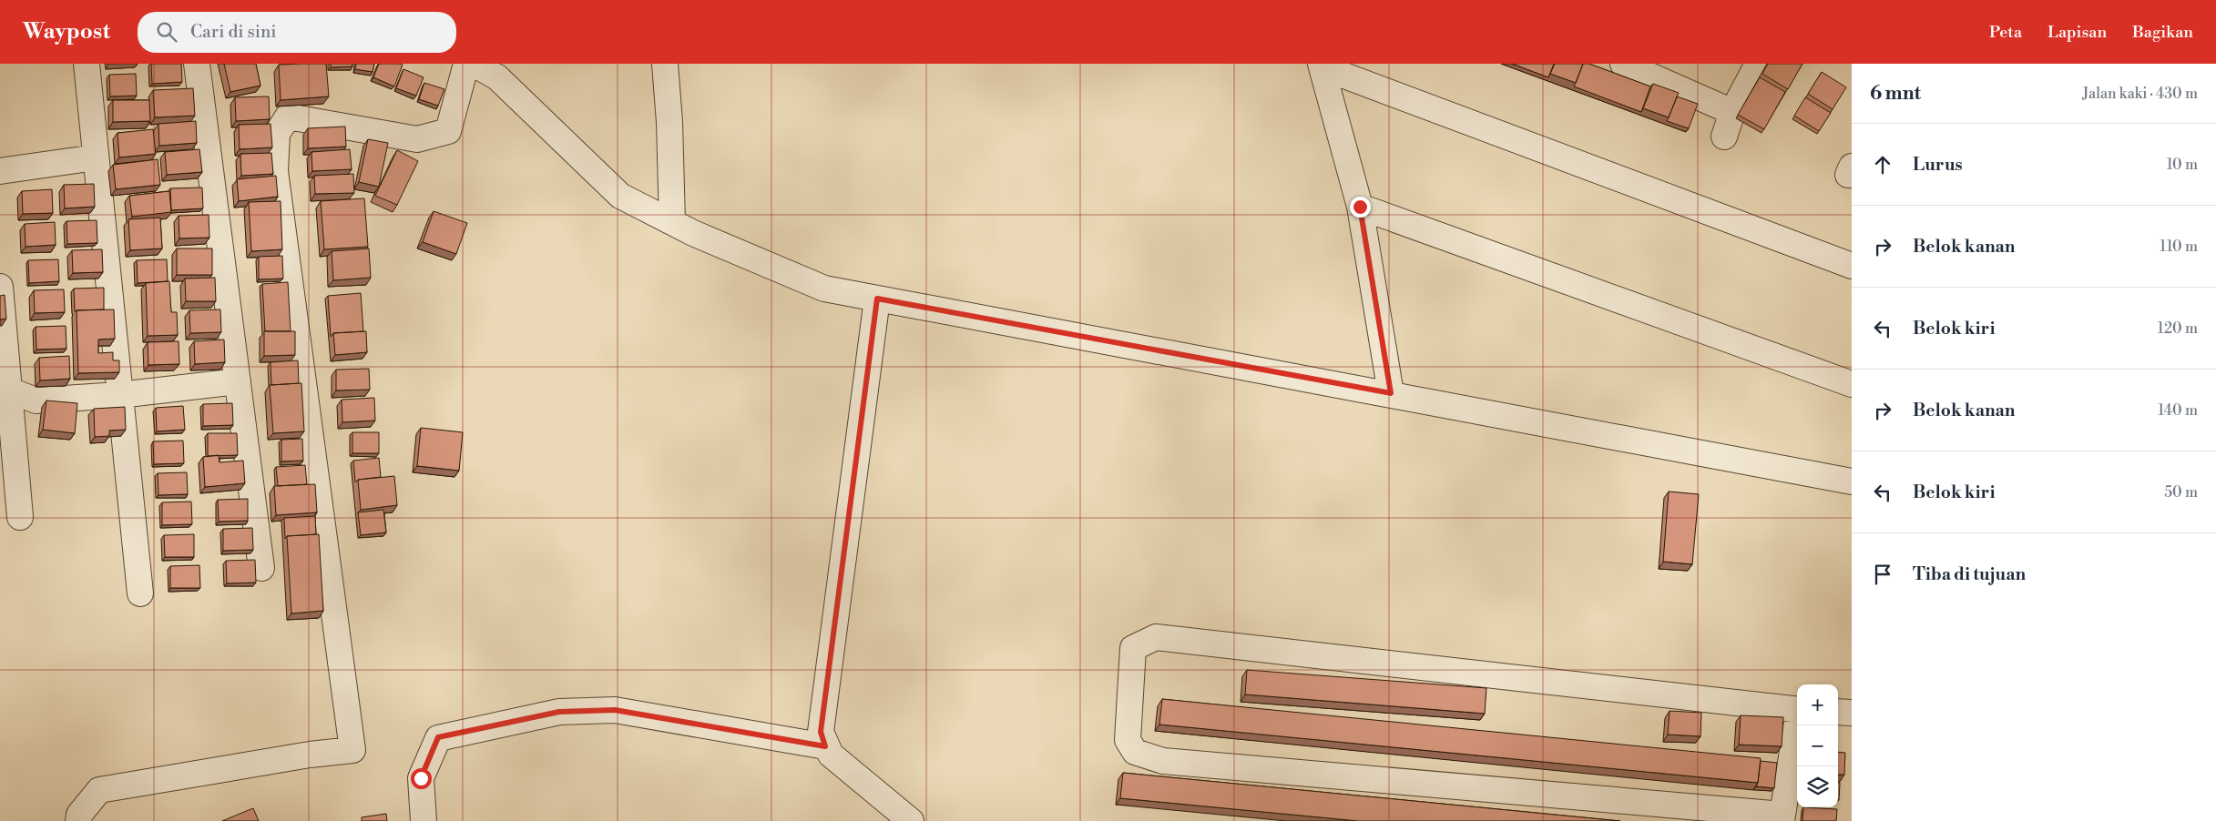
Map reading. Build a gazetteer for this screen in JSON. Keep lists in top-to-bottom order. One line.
{"page":{"header":"Waypost","search":"Cari di sini","nav":["Peta","Lapisan","Bagikan"],"heading":["6 mnt","Jalan kaki · 430 m"],"list":[["Lurus","10 m"],["Belok kanan","110 m"],["Belok kiri","120 m"],["Belok kanan","140 m"],["Belok kiri","50 m"],"Tiba di tujuan"],"map_buttons":["+","−"]}}
